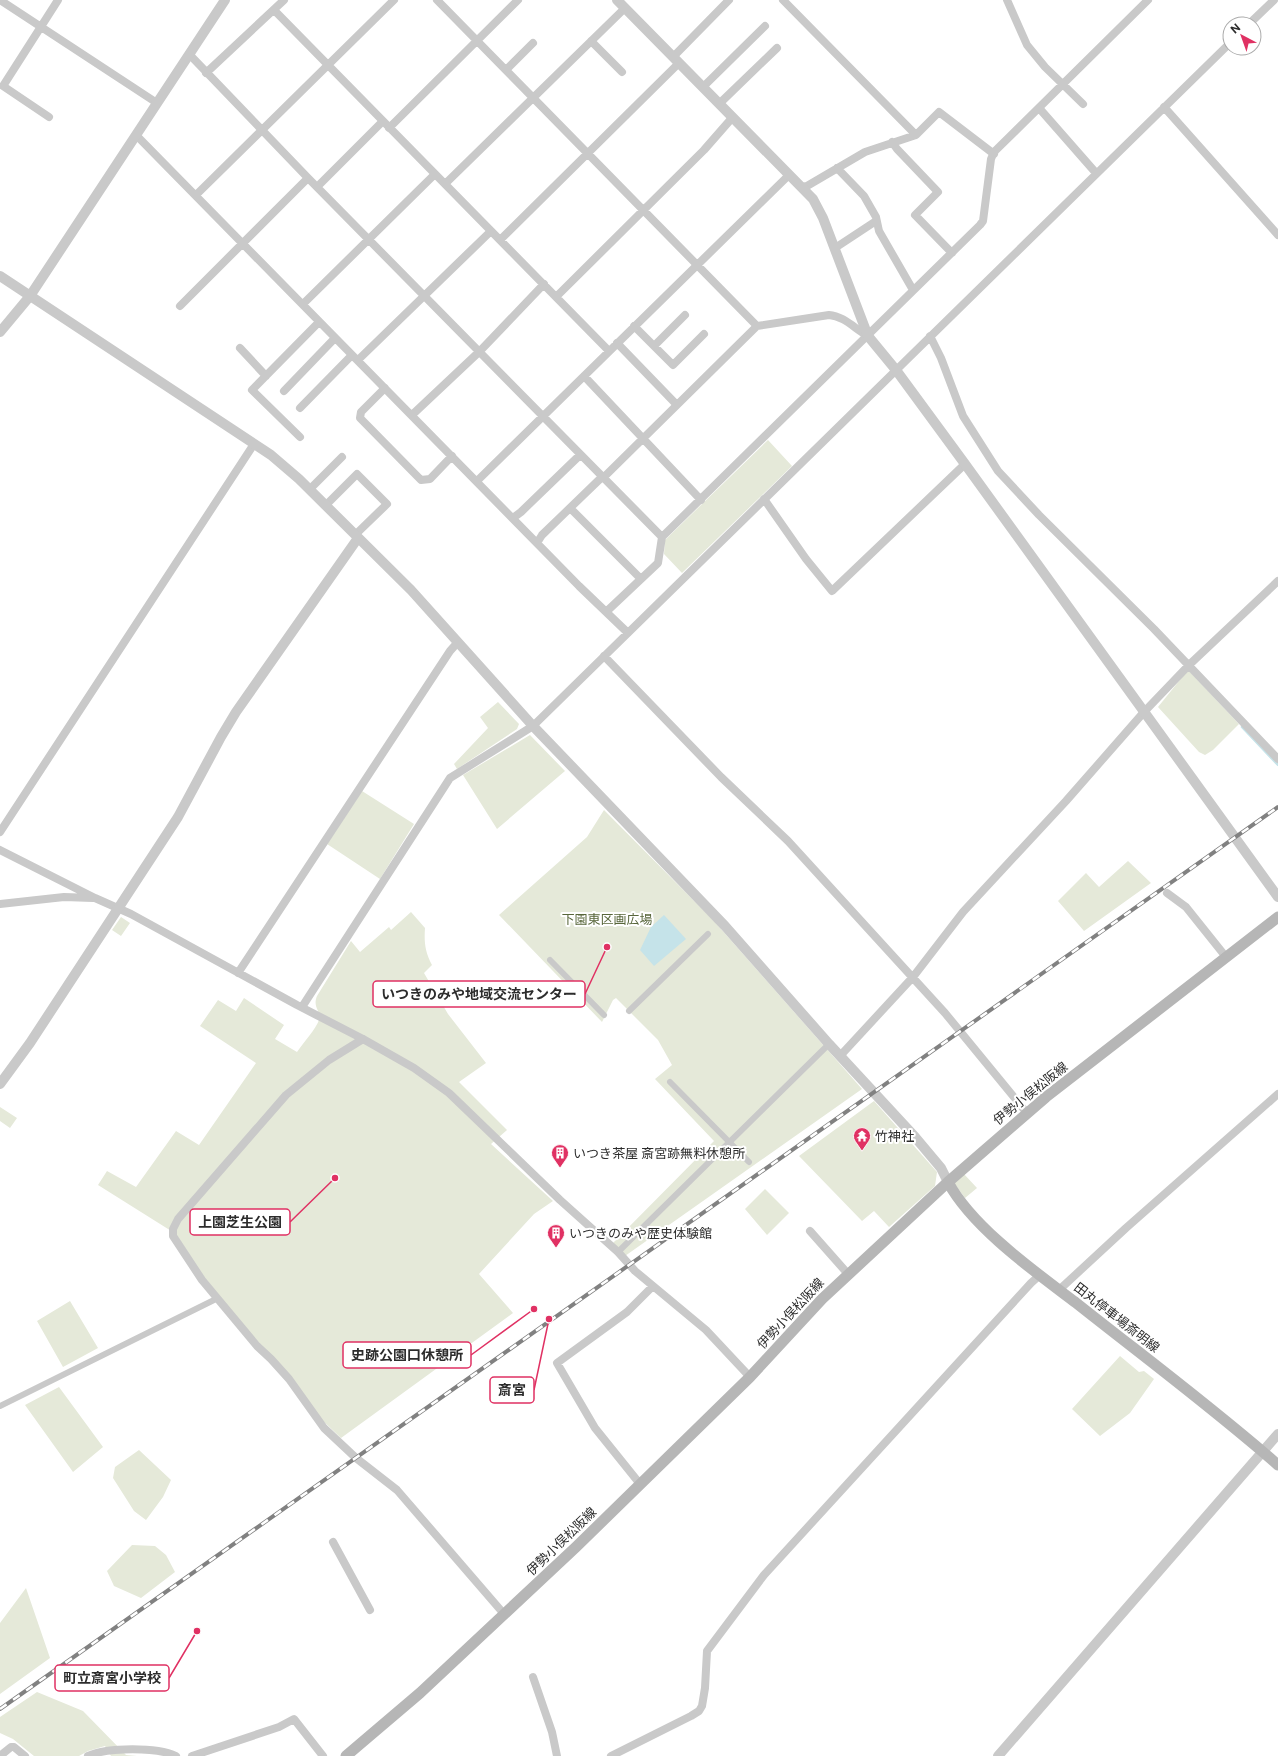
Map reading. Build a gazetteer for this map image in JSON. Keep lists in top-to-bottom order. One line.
{"streets":{"main road":["伊勢小俣松阪線","田丸停車場斎明線"]},"crossings":[["伊勢小俣松阪線","田丸停車場斎明線"]],"parks":["下園東区画広場"],"places":{"other":["いつきのみや地域交流センター","上園芝生公園","史跡公園口休憩所","斎宮","町立斎宮小学校"],"temple":["竹神社"],"building":["いつき茶屋 斎宮跡無料休憩所","いつきのみや歴史体験館"]},"north":"top left"}
